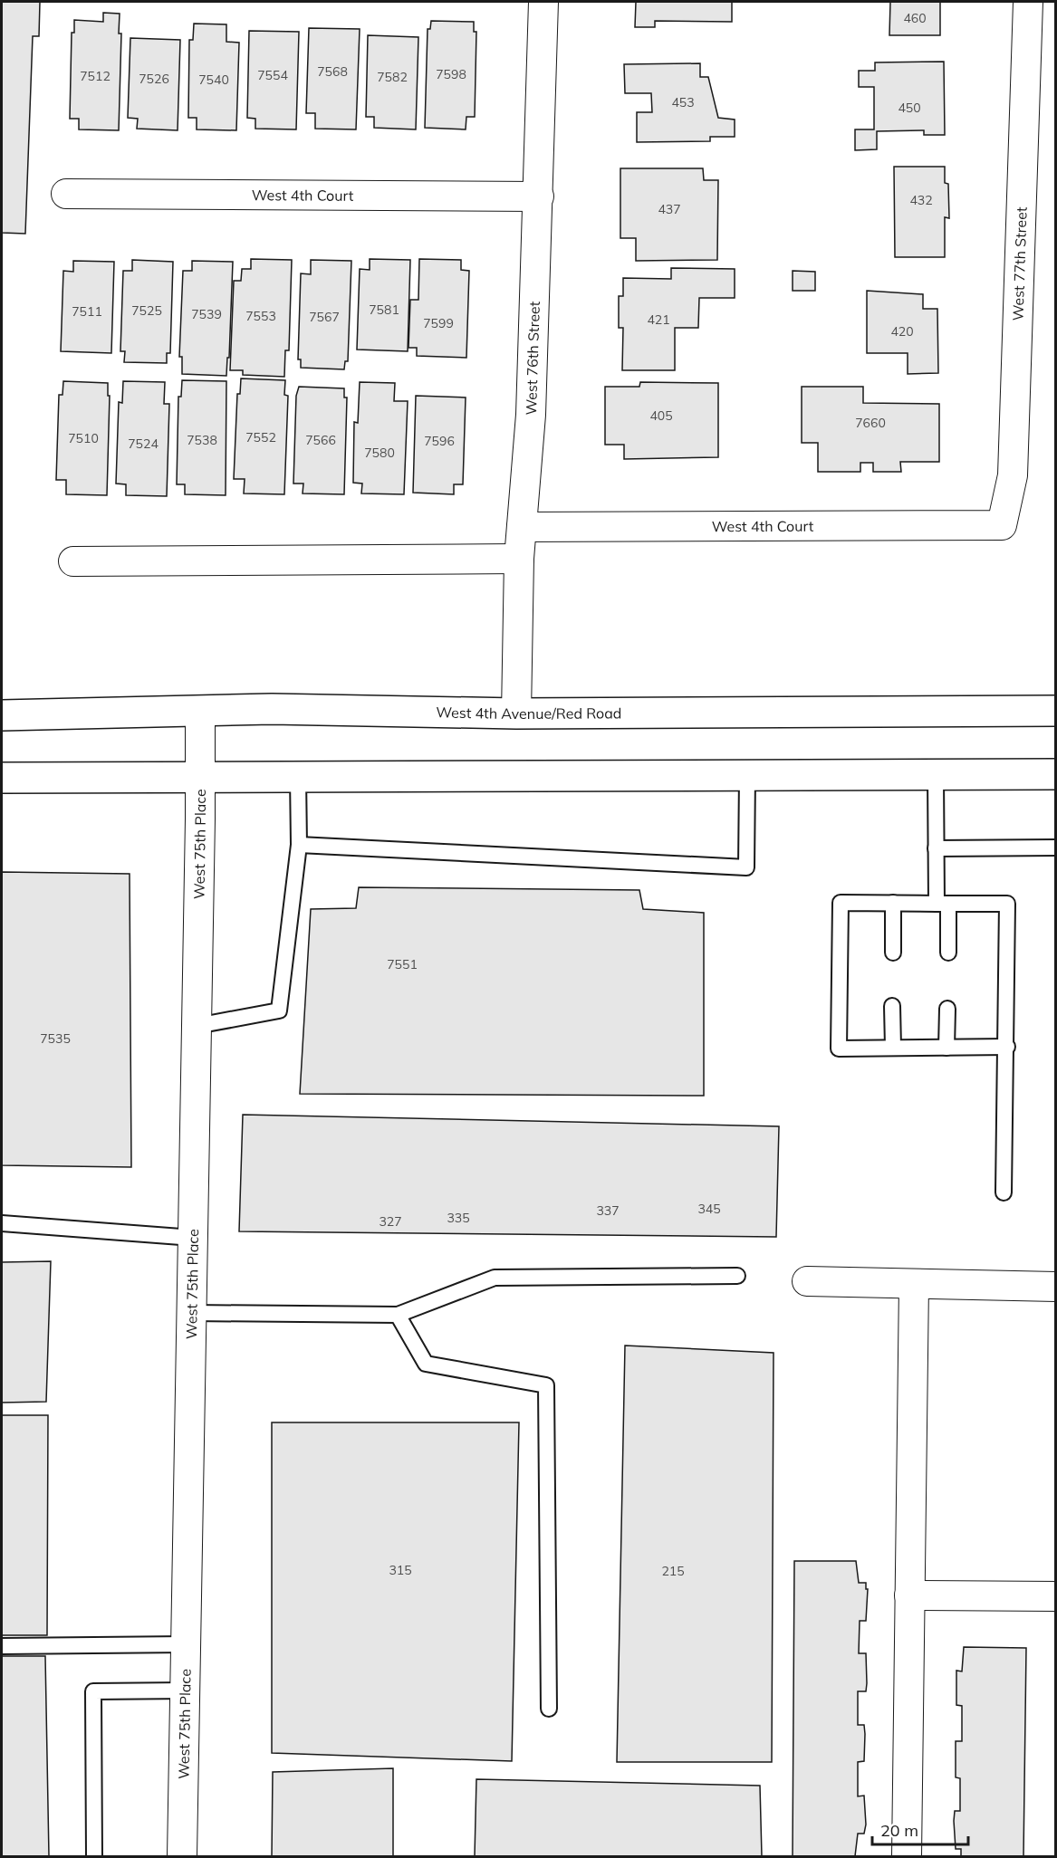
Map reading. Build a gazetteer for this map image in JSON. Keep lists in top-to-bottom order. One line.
{"streets":{"main road":["West 4th Avenue/Red Road"],"street":["West 4th Court","West 77th Street","West 76th Street","West 75th Place"]},"crossings":[["West 4th Court","West 77th Street"],["West 4th Court","West 76th Street"],["West 76th Street","West 4th Avenue/Red Road"],["West 4th Avenue/Red Road","West 75th Place"]],"house_numbers":["460","7568","7598","7554","7512","7582","7526","7540","453","450","432","437","7581","7525","7511","7539","7553","7567","421","7599","420","405","7660","7552","7510","7538","7566","7596","7524","7580","7551","7535","345","337","335","327","315","215"],"scale_bar":"20 m"}
